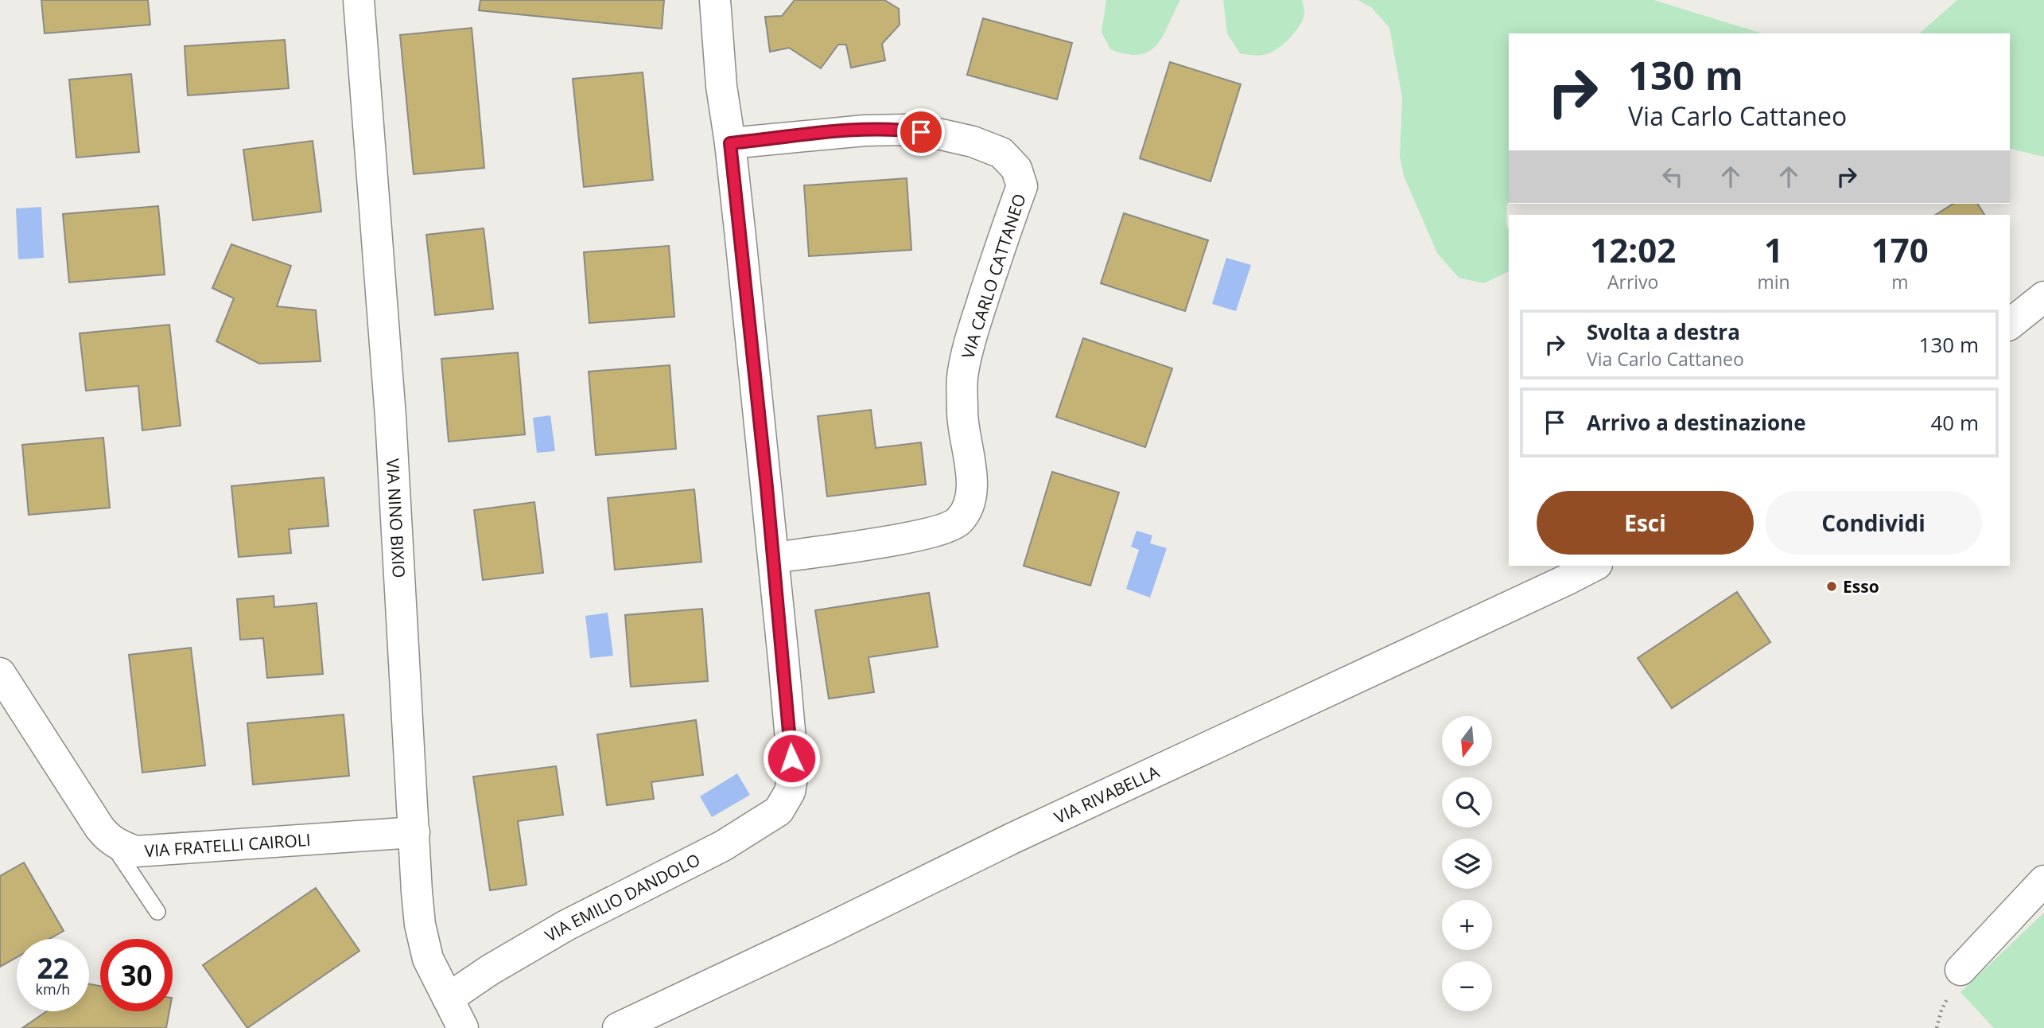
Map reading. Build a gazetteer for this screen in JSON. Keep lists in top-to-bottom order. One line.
{"streets":{"street":["VIA CARLO CATTANEO","VIA NINO BIXIO","VIA RIVABELLA","VIA FRATELLI CAIROLI","VIA EMILIO DANDOLO"]},"crossings":[["VIA CARLO CATTANEO","VIA EMILIO DANDOLO"],["VIA NINO BIXIO","VIA FRATELLI CAIROLI"],["VIA NINO BIXIO","VIA EMILIO DANDOLO"]],"places":["Esso"],"north":"bottom","page":{"turn":["130 m","Via Carlo Cattaneo"],"eta":["12:02","Arrivo","1","min","170","m"],"list":[{"name":"Svolta a destra","note":"Via Carlo Cattaneo","value":"130 m"},{"name":"Arrivo a destinazione","value":"40 m"}],"buttons":["Esci","Condividi"],"map_buttons":["+","−"],"speed":"22 km/h","limit":"30"}}
